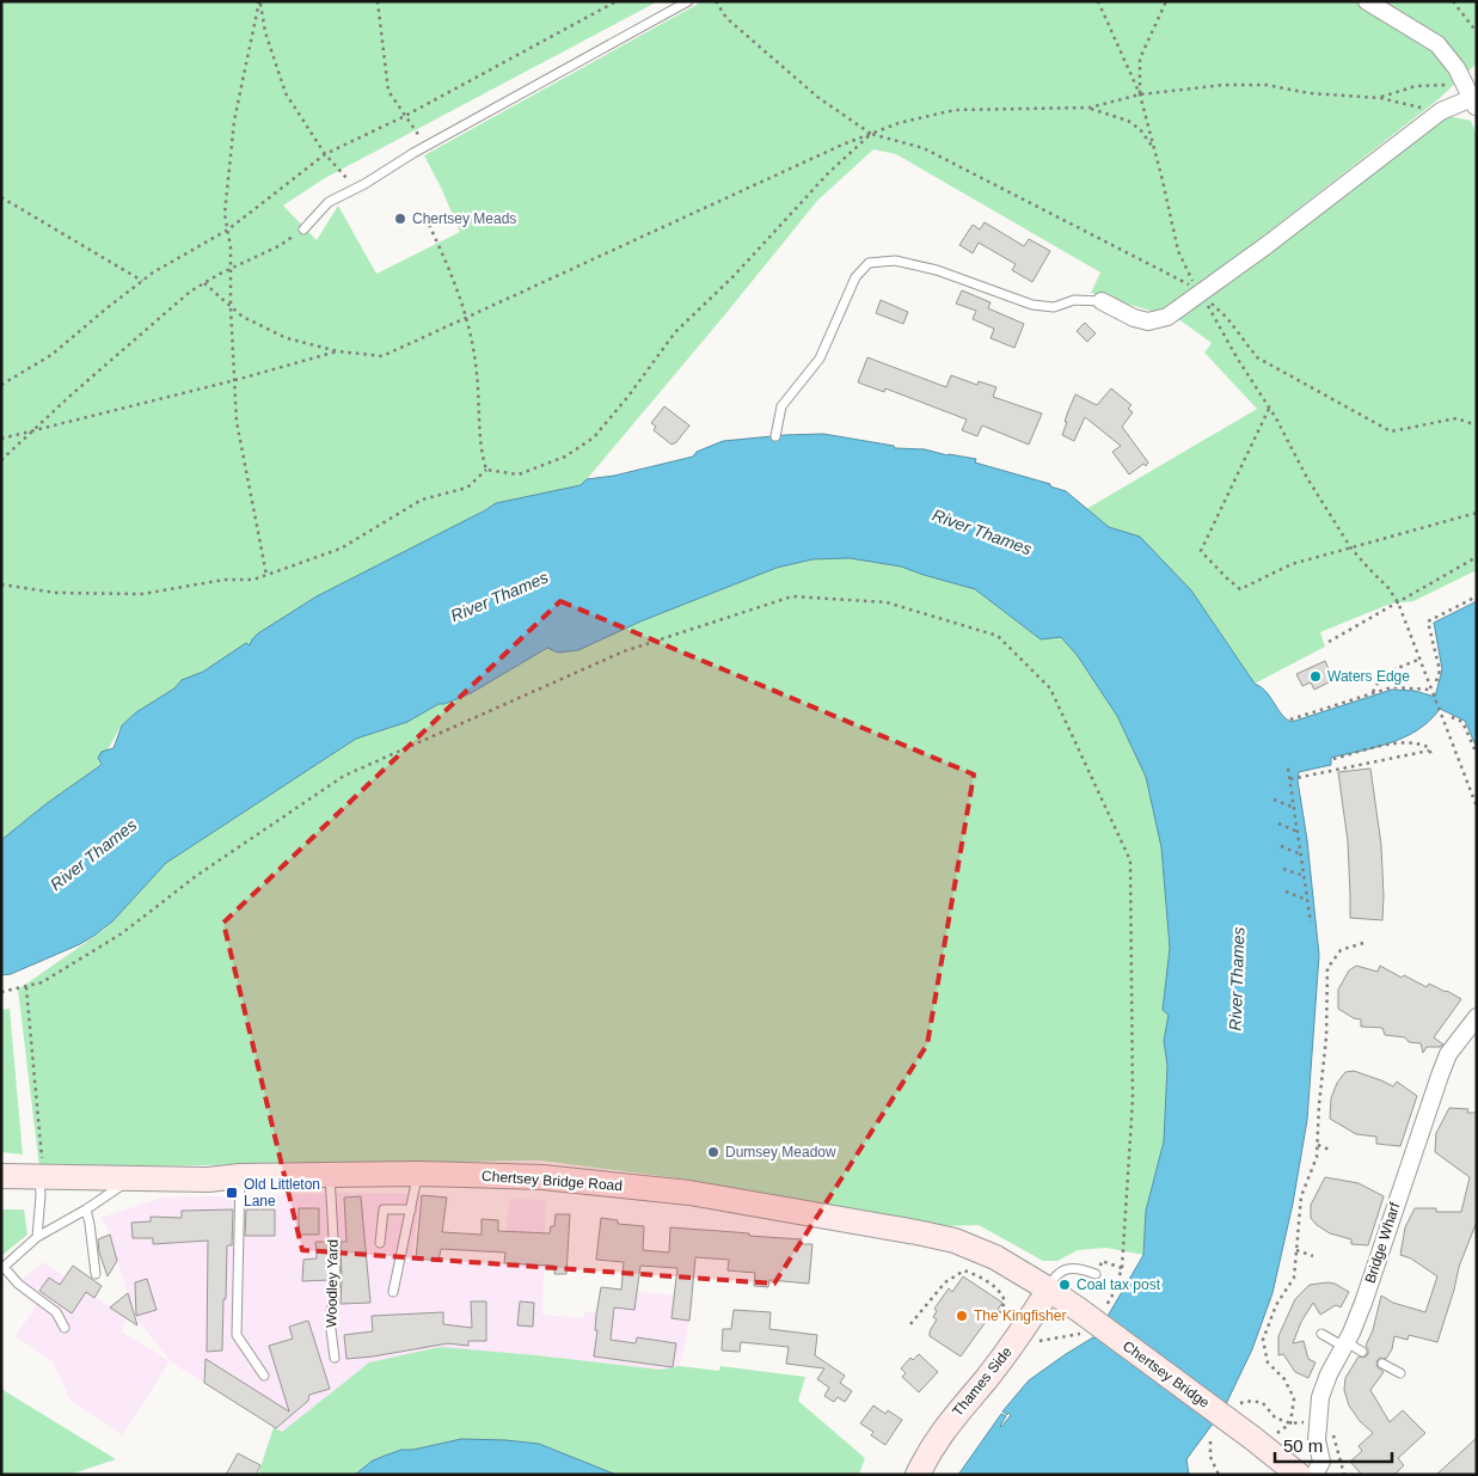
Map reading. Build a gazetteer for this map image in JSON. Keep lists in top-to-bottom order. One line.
{"streets":{"main road":["Chertsey Bridge Road","Chertsey Bridge","Thames Side"],"street":["Bridge Wharf"],"lane":["Woodley Yard"]},"crossings":[["Chertsey Bridge Road","Woodley Yard"],["Chertsey Bridge Road","Chertsey Bridge"],["Chertsey Bridge Road","Thames Side"]],"water":["River Thames"],"places":{"other":["Chertsey Meads","Waters Edge","Dumsey Meadow","Coal tax post","The Kingfisher"],"transit":["Old Littleton Lane"]},"scale_bar":"50 m"}
